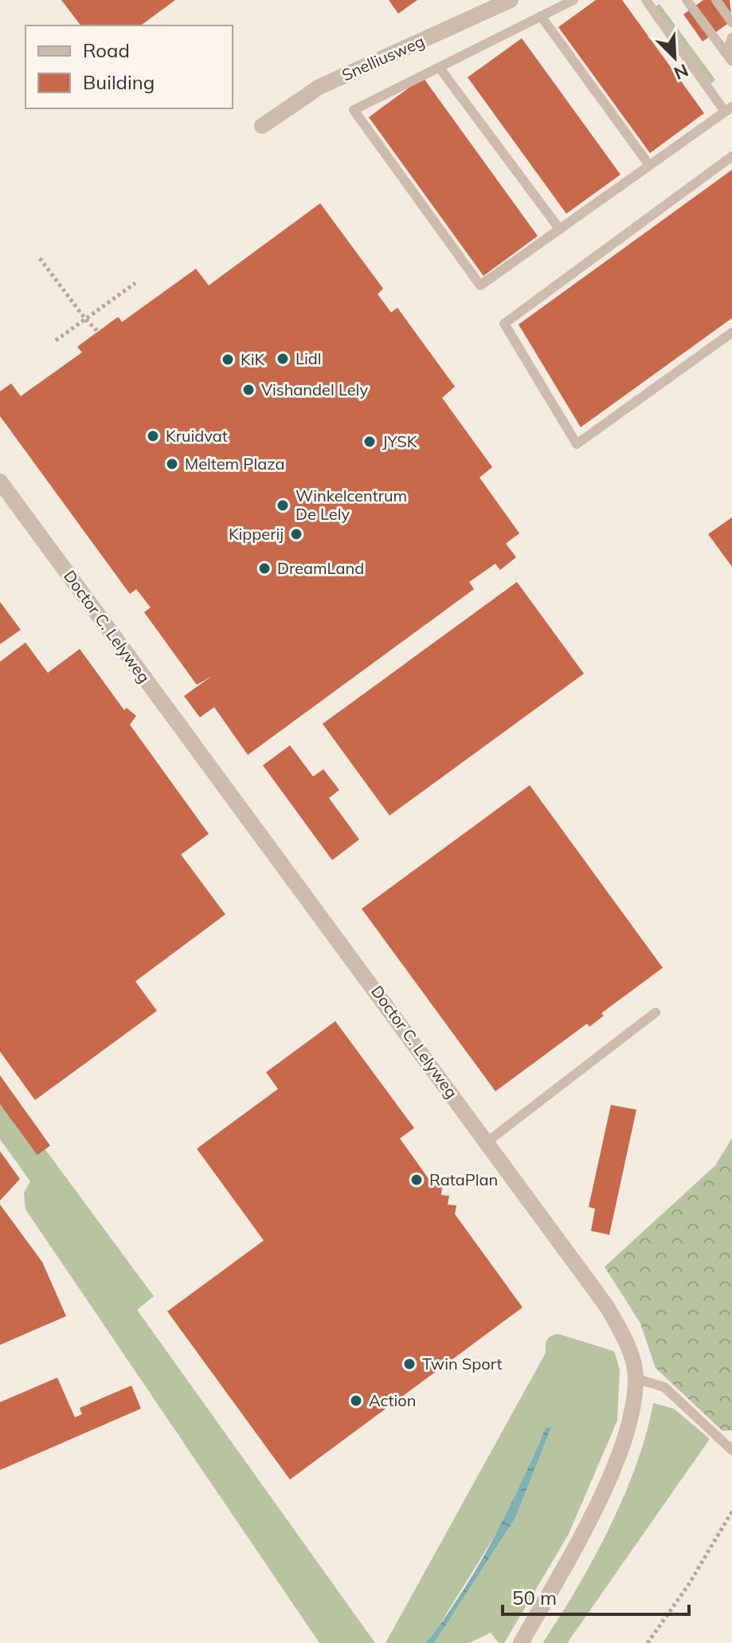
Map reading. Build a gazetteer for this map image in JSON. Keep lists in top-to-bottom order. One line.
{"streets":{"street":["Snelliusweg","Doctor C. Lelyweg"]},"places":["Lidl","KiK","Vishandel Lely","Kruidvat","JYSK","Meltem Plaza","Winkelcentrum De Lely","Kipperij","DreamLand","RataPlan","Twin Sport","Action"],"legend":["Road","Building"],"scale_bar":"50 m","north":"bottom right"}
